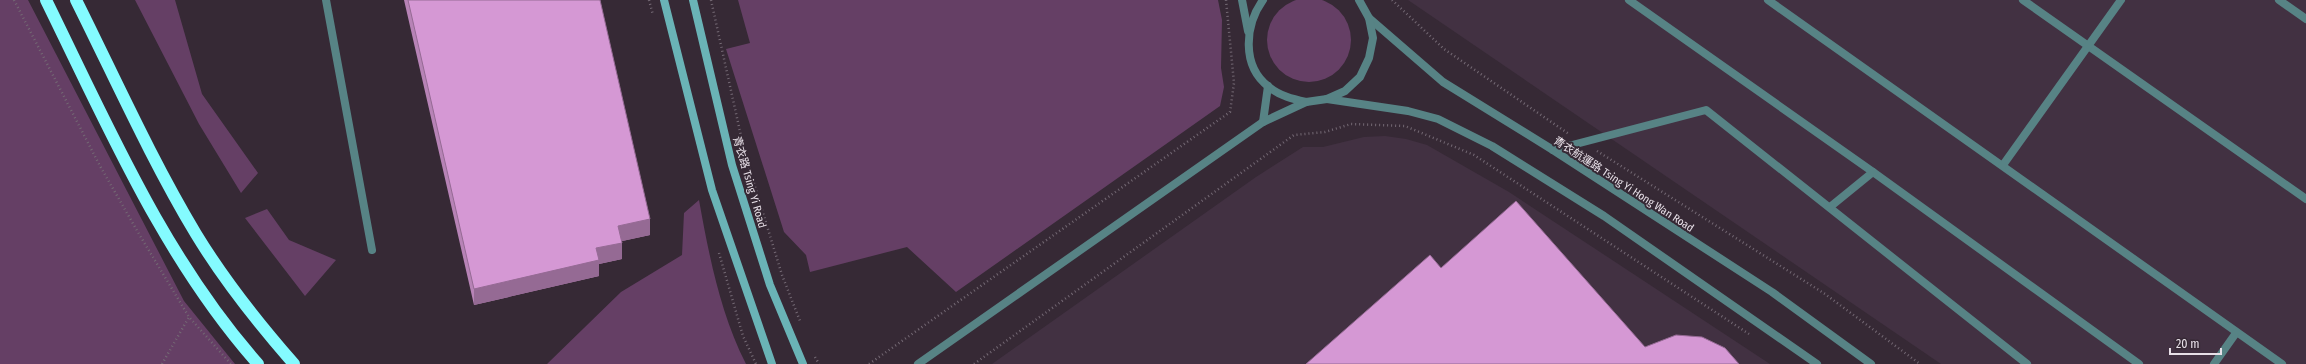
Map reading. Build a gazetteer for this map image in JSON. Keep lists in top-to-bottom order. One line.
{"streets":{"main road":["青衣路 Tsing Yi Road"],"street":["青衣航運路 Tsing Yi Hong Wan Road"]},"scale_bar":"20 m"}
